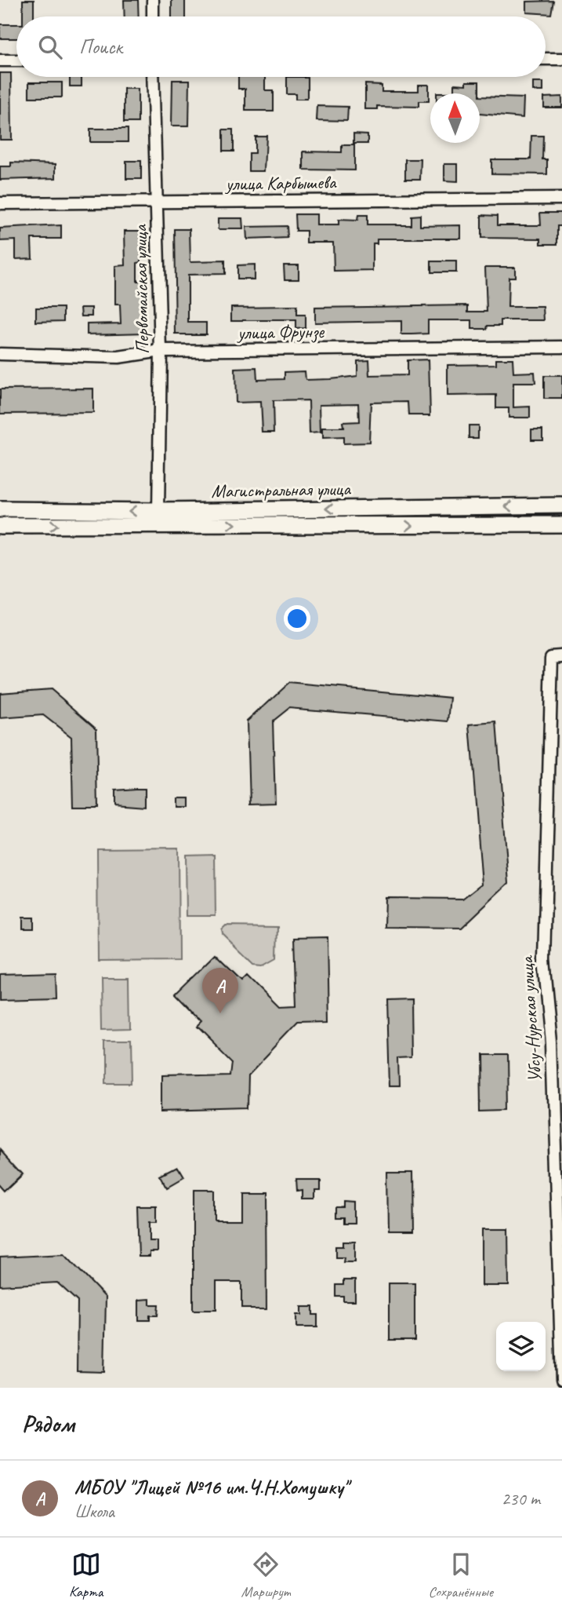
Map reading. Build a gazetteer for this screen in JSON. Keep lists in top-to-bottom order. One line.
{"streets":{"main road":["Магистральная улица"],"street":["улица Карбышева","Первомайская улица","улица Фрунзе","Убсу-Нурская улица"]},"crossings":[["улица Карбышева","Первомайская улица"],["Первомайская улица","улица Фрунзе"],["Первомайская улица","Магистральная улица"]],"north":"top","page":{"search":"Поиск","pins":"A","heading":"Рядом","list":[{"mark":"A","name":"МБОУ \"Лицей №16 им.Ч.Н.Хомушку\"","note":"Школа","value":"230 m"}],"nav":["Карта","Маршрут","Сохранённые"]}}
